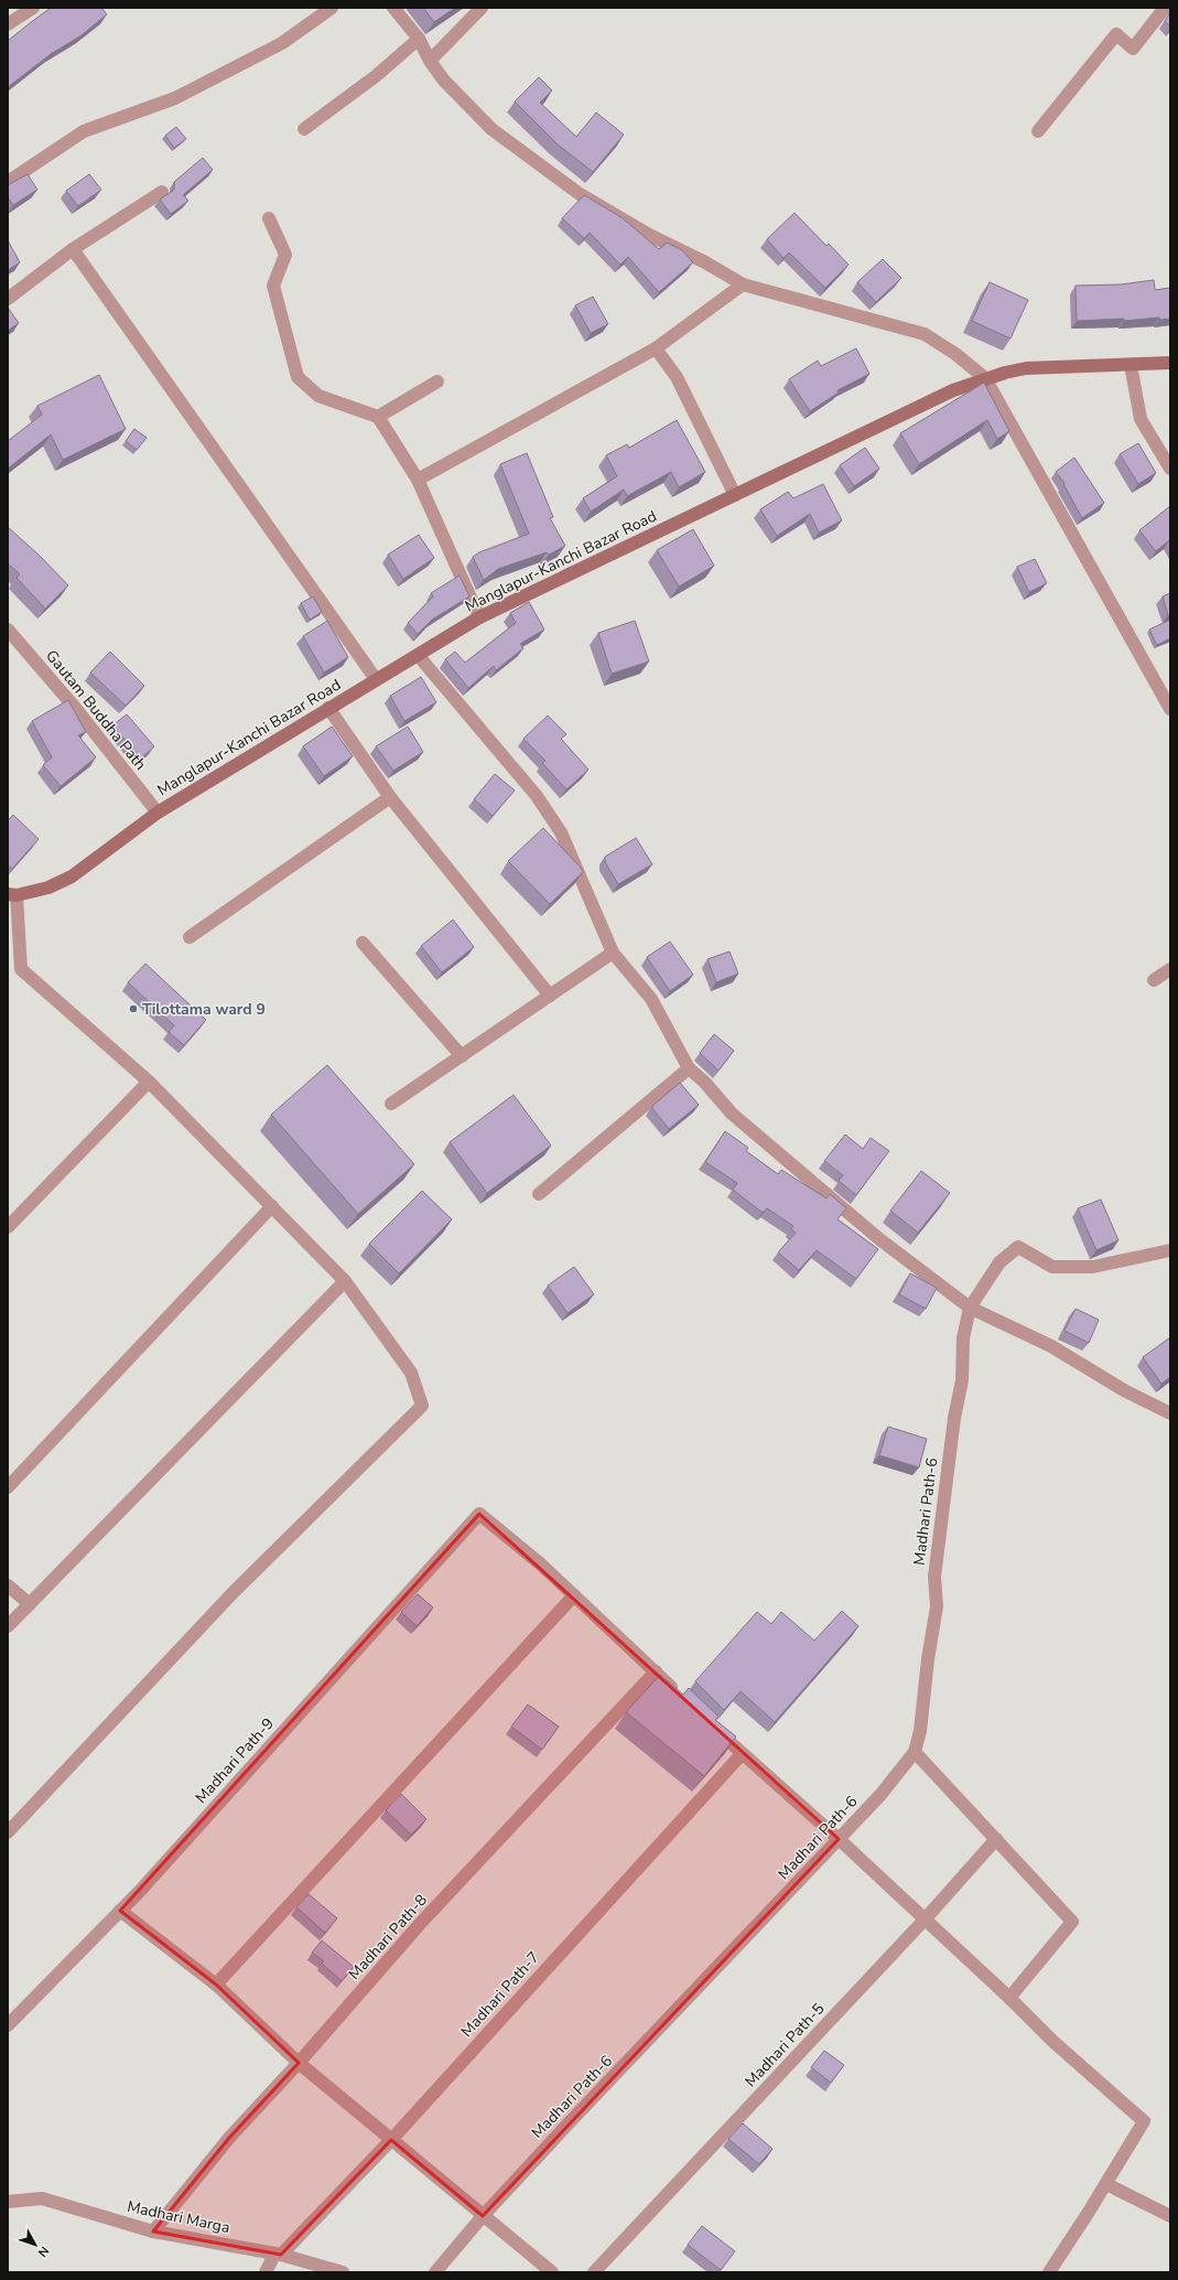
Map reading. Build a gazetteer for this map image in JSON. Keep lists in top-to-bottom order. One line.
{"streets":{"street":["Manglapur-Kanchi Bazar Road","Gautam Buddha Path","Madhari Path-6","Madhari Path-9","Madhari Path-8","Madhari Path-7","Madhari Path-5","Madhari Marga"]},"crossings":[["Manglapur-Kanchi Bazar Road","Gautam Buddha Path"],["Madhari Path-8","Madhari Marga"],["Madhari Path-7","Madhari Marga"]],"places":["Tilottama ward 9"],"north":"bottom right"}
